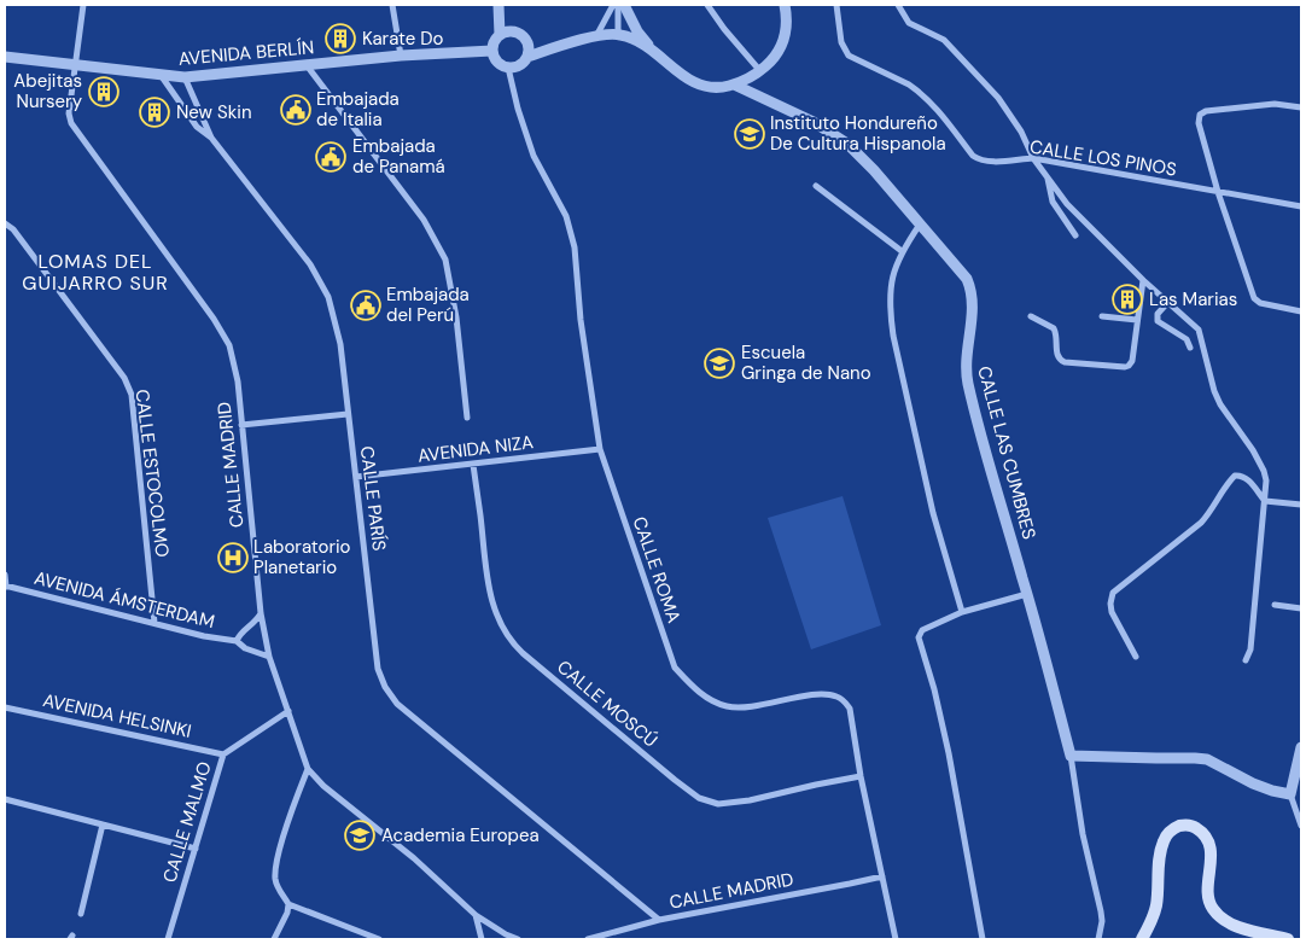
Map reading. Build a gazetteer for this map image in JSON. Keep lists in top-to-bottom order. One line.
{"streets":{"street":["AVENIDA BERLÍN","CALLE LOS PINOS","AVENIDA NIZA","CALLE LAS CUMBRES","CALLE MADRID","CALLE ESTOCOLMO","CALLE PARÍS","CALLE ROMA","AVENIDA ÁMSTERDAM","CALLE MOSCÚ","AVENIDA HELSINKI","CALLE MALMO"]},"crossings":[["AVENIDA BERLÍN","CALLE MADRID"],["AVENIDA BERLÍN","CALLE PARÍS"],["AVENIDA BERLÍN","CALLE ROMA"],["AVENIDA NIZA","CALLE PARÍS"],["AVENIDA NIZA","CALLE ROMA"],["AVENIDA NIZA","CALLE MOSCÚ"],["CALLE MADRID","CALLE PARÍS"],["CALLE MADRID","CALLE ROMA"],["CALLE MADRID","AVENIDA ÁMSTERDAM"],["CALLE MADRID","CALLE MALMO"],["CALLE ESTOCOLMO","AVENIDA ÁMSTERDAM"],["CALLE ROMA","CALLE MOSCÚ"],["AVENIDA HELSINKI","CALLE MALMO"]],"districts":["LOMAS DEL GUIJARRO SUR"],"places":{"building":["Karate Do","Abejitas Nursery","New Skin","Las Marias"],"public building":["Embajada de Italia","Embajada de Panamá","Embajada del Perú"],"school or university":["Instituto Hondureño De Cultura Hispanola","Escuela Gringa de Nano","Academia Europea"],"hospital":["Laboratorio Planetario"]}}
